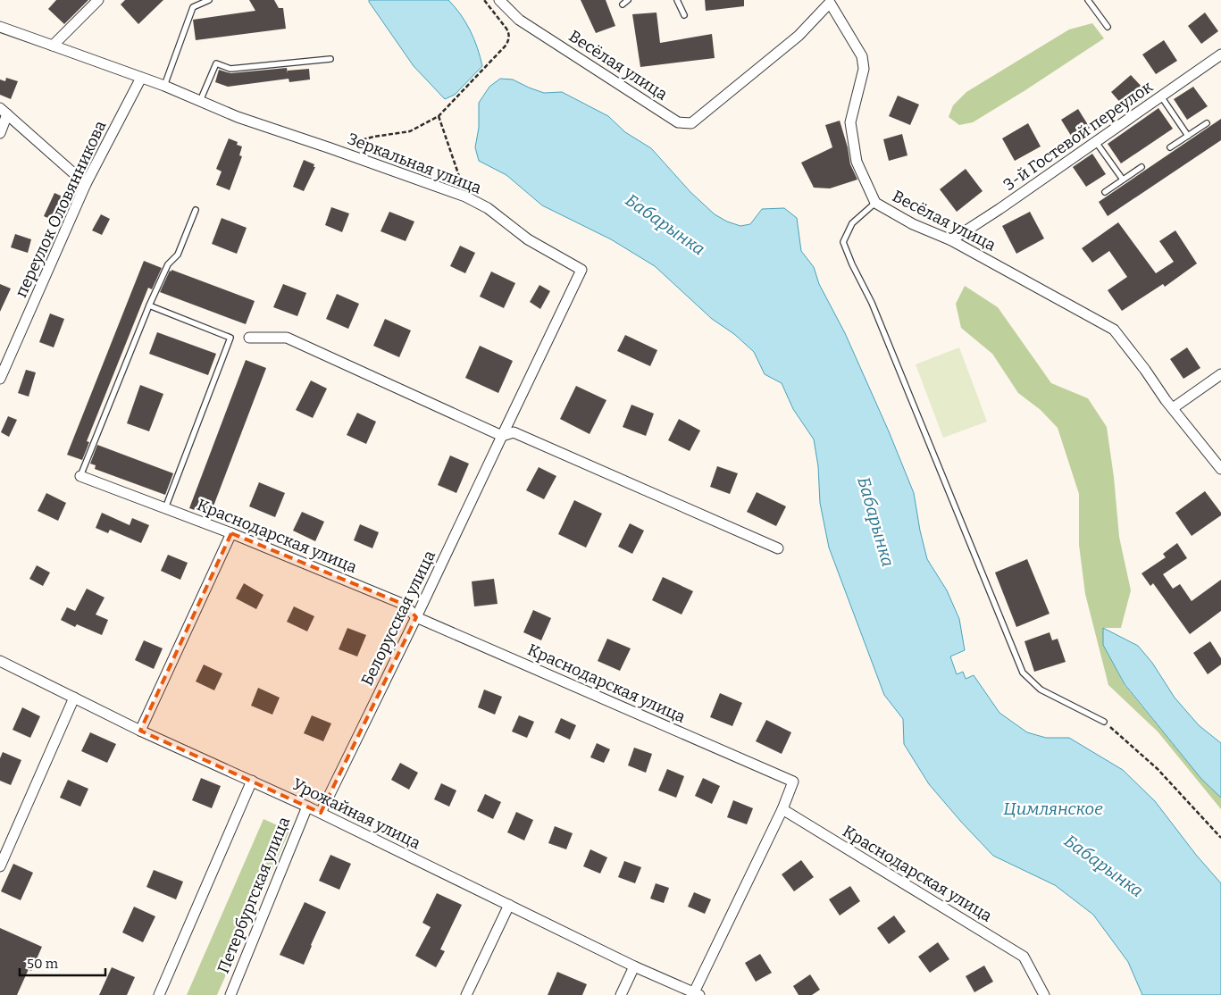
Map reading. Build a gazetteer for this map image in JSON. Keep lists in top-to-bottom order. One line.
{"streets":{"street":["Весёлая улица","3-й Гостевой переулок","Зеркальная улица","переулок Оловянникова","Краснодарская улица","Белорусская улица","Урожайная улица","Петербургская улица"]},"crossings":[["Весёлая улица","3-й Гостевой переулок"],["Зеркальная улица","переулок Оловянникова"],["Зеркальная улица","Белорусская улица"],["Краснодарская улица","Белорусская улица"],["Белорусская улица","Урожайная улица"],["Урожайная улица","Петербургская улица"]],"water":["Бабарынка","Цимлянское"],"scale_bar":"50 m"}
